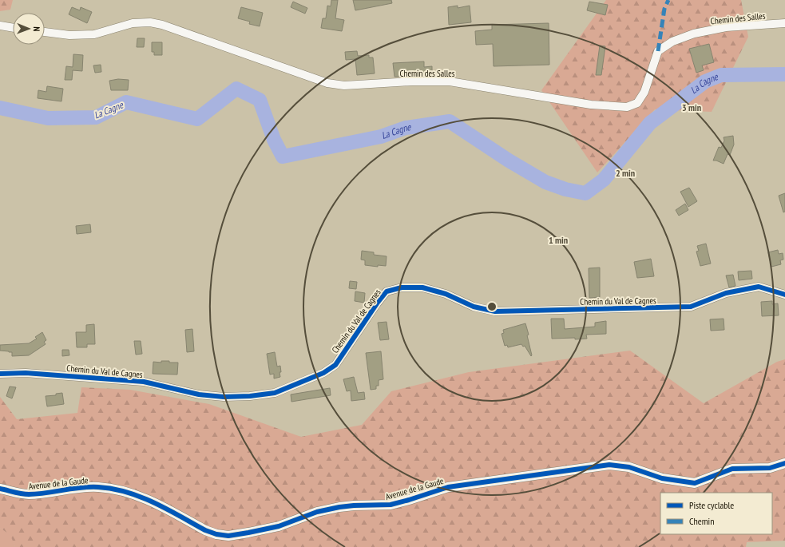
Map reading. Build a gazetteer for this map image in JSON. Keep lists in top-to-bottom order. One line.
{"streets":{"street":["Chemin des Salles","Chemin du Val de Cagnes","Avenue de la Gaude"]},"water":["La Cagne"],"legend":["Piste cyclable","Chemin"],"north":"right","rings":["3 min","2 min","1 min"]}
